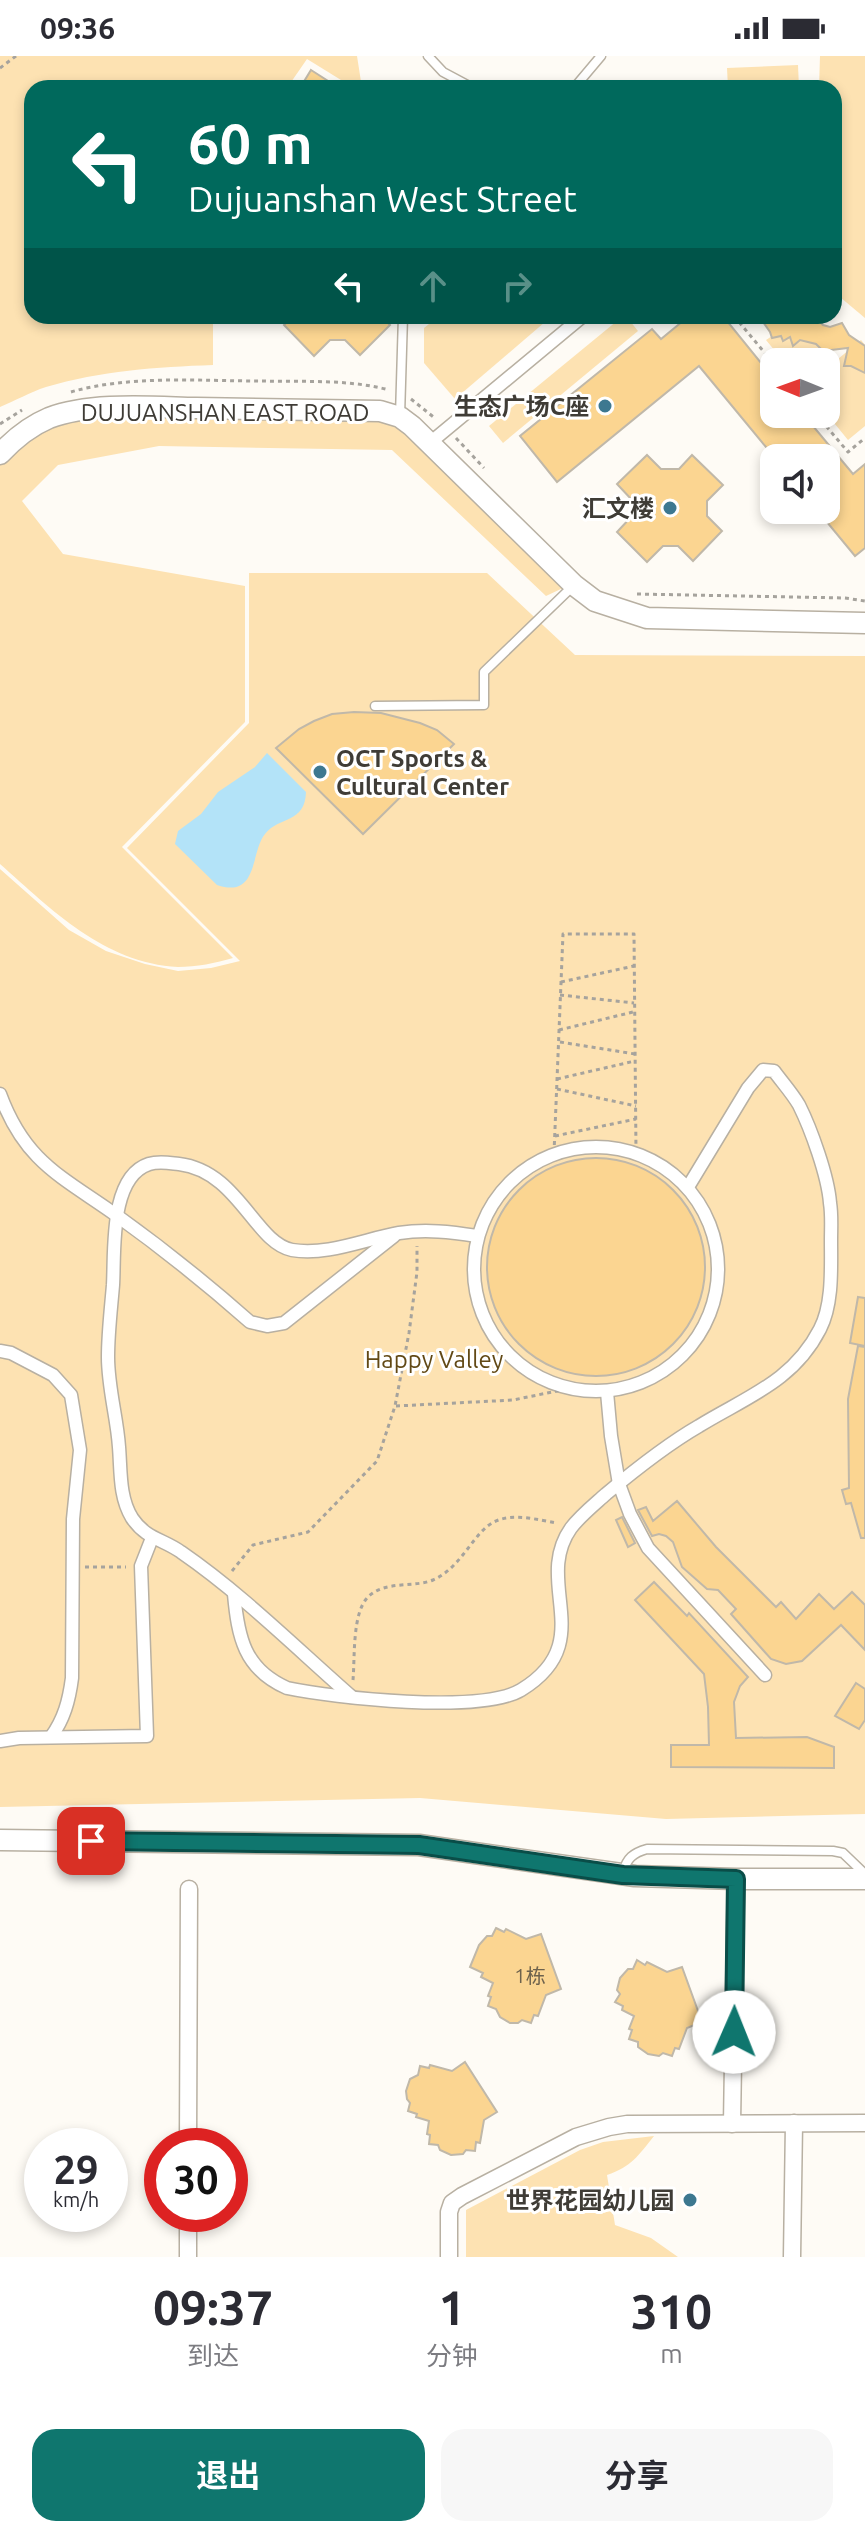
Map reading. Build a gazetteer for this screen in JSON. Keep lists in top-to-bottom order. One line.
{"streets":{"street":["DUJUANSHAN EAST ROAD"]},"parks":["Happy Valley"],"places":["生态广场C座","汇文楼","OCT Sports & Cultural Center","世界花园幼儿园"],"house_numbers":["1栋"],"north":"left","page":{"status":"09:36","turn":["60 m","Dujuanshan West Street"],"speed":"29 km/h","limit":"30","eta":["09:37","到达","1","分钟","310","m"],"buttons":["退出","分享"]}}
